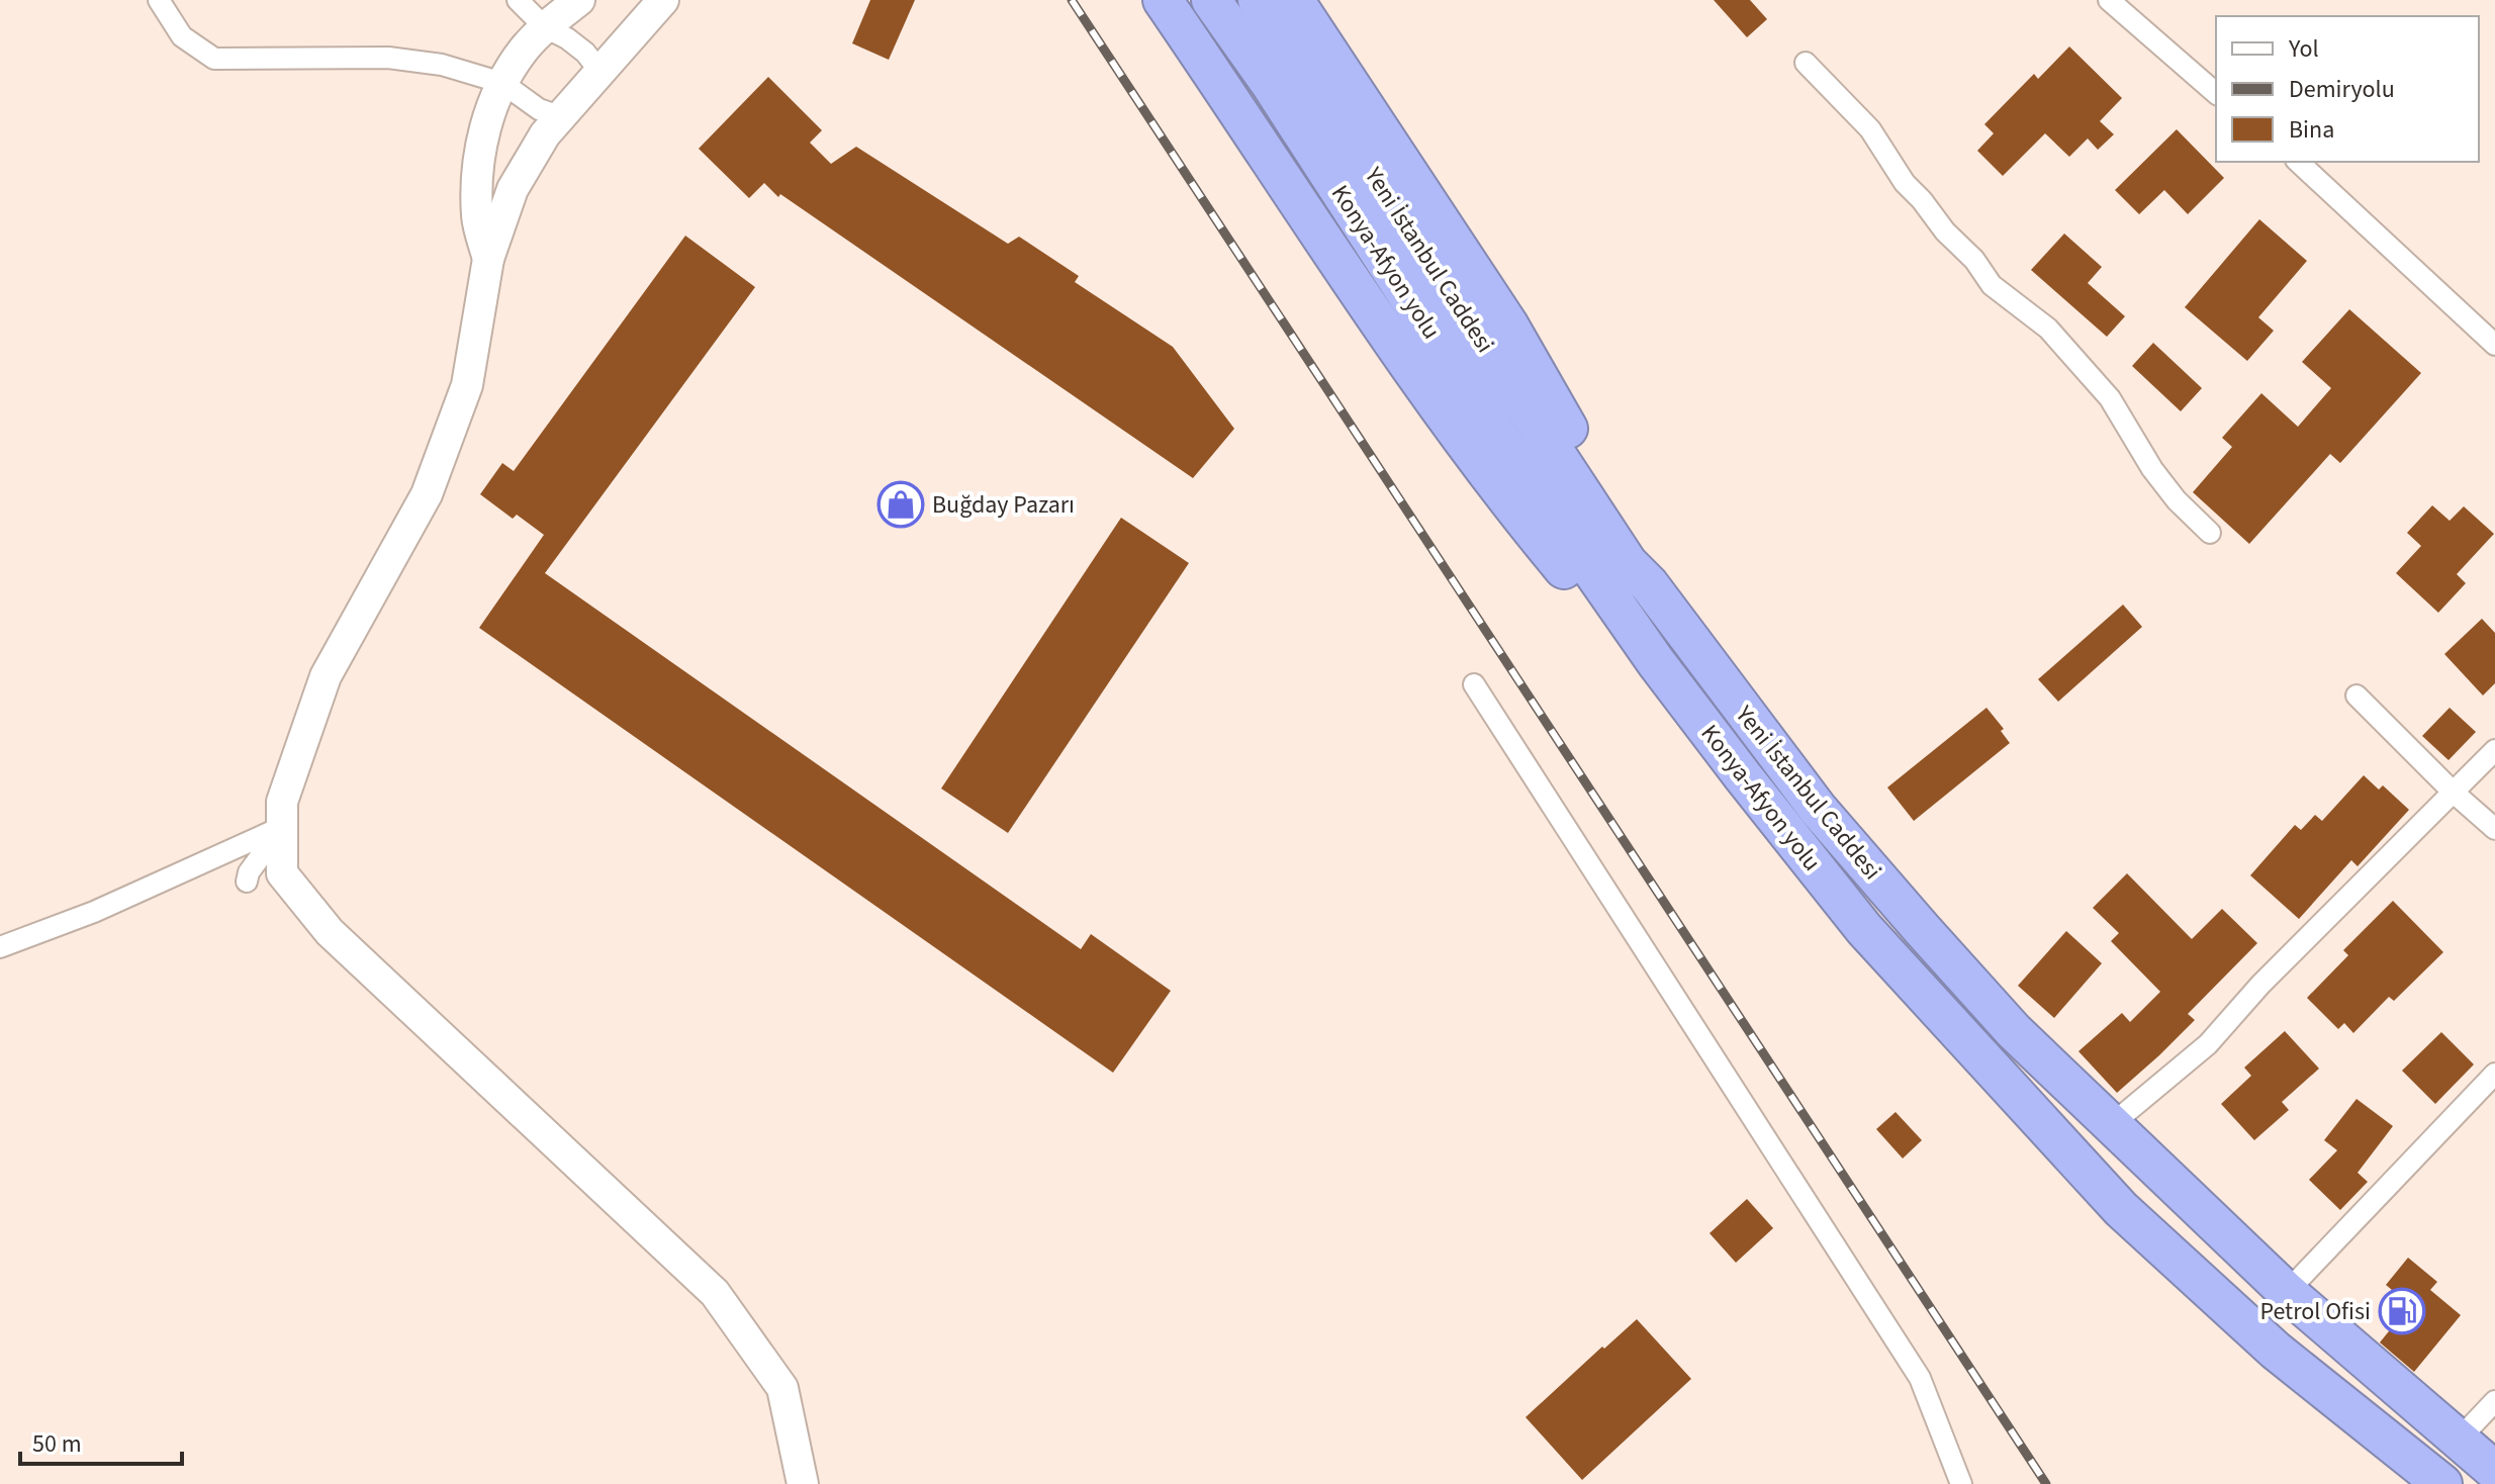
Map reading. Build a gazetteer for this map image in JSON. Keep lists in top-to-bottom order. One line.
{"streets":{"highway":["Yeni İstanbul Caddesi","Konya-Afyon yolu"]},"places":{"shop":["Buğday Pazarı"],"fuel station":["Petrol Ofisi"]},"legend":["Yol","Demiryolu","Bina"],"scale_bar":"50 m"}
